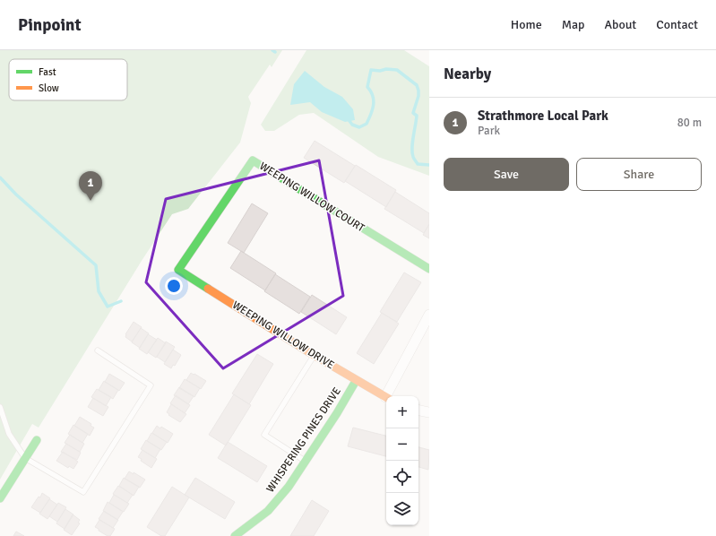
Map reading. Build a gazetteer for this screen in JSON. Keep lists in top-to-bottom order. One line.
{"streets":{"street":["WEEPING WILLOW COURT","WEEPING WILLOW DRIVE","WHISPERING PINES DRIVE"]},"crossings":[["WEEPING WILLOW COURT","WEEPING WILLOW DRIVE"],["WEEPING WILLOW DRIVE","WHISPERING PINES DRIVE"]],"legend":["Fast","Slow"],"page":{"header":"Pinpoint","nav":["Home","Map","About","Contact"],"heading":"Nearby","list":[{"mark":"1","name":"Strathmore Local Park","note":"Park","value":"80 m"}],"buttons":["Save","Share"],"pins":"1","map_buttons":["+","−"]}}
